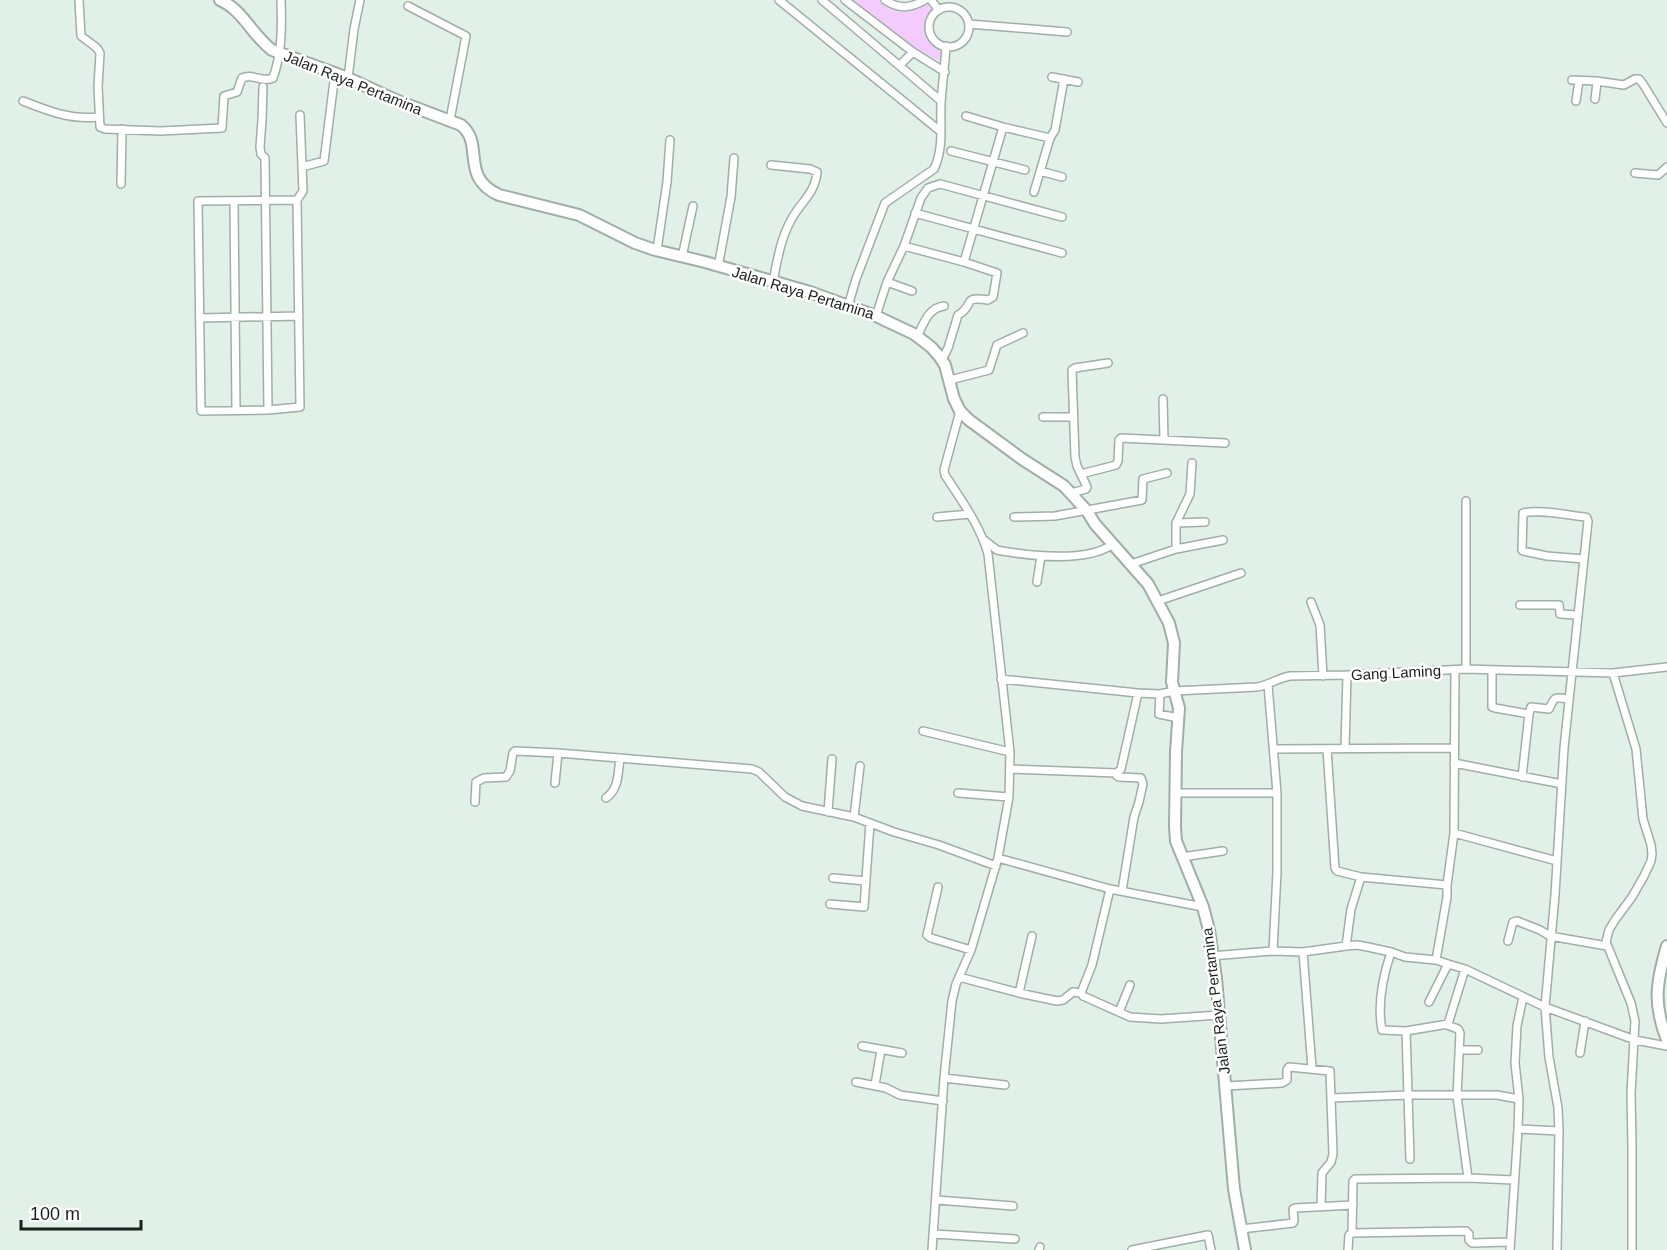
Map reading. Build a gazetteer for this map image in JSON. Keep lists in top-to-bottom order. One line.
{"streets":{"main road":["Jalan Raya Pertamina"],"street":["Gang Laming"]},"crossings":[["Jalan Raya Pertamina","Gang Laming"]],"scale_bar":"100 m"}
